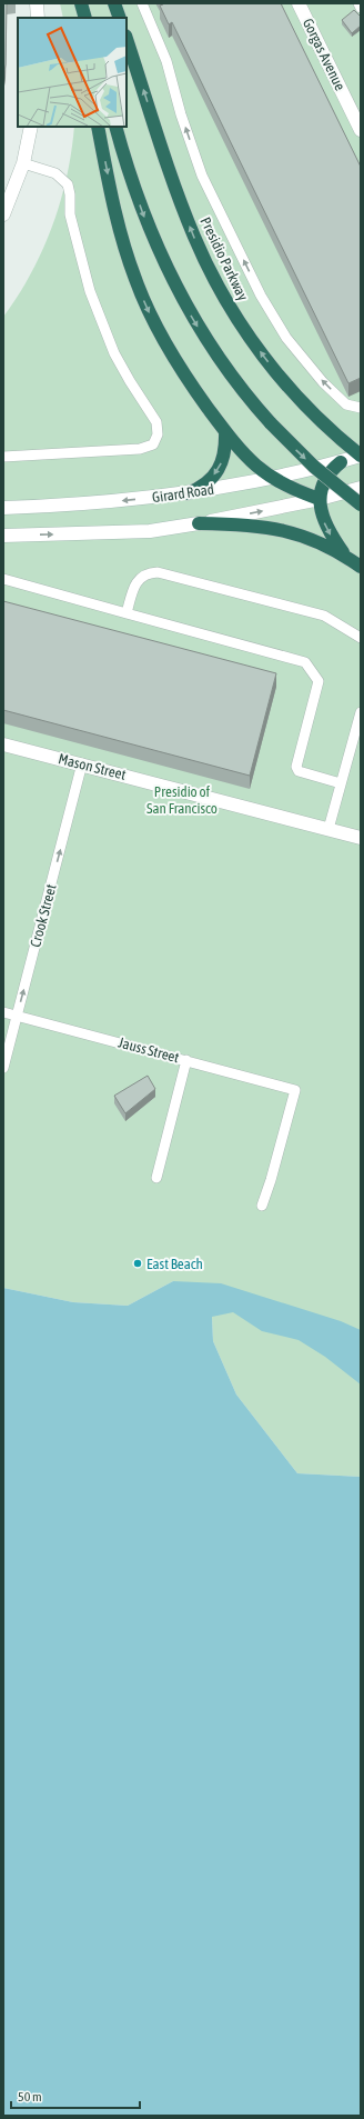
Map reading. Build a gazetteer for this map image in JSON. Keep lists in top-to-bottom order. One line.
{"streets":{"highway":["Presidio Parkway"],"street":["Gorgas Avenue","Girard Road","Mason Street"],"lane":["Crook Street","Jauss Street"]},"crossings":[["Presidio Parkway","Girard Road"],["Mason Street","Crook Street"],["Crook Street","Jauss Street"]],"one_way":["Crook Street"],"parks":["Presidio of San Francisco"],"places":["East Beach"],"scale_bar":"50 m"}
